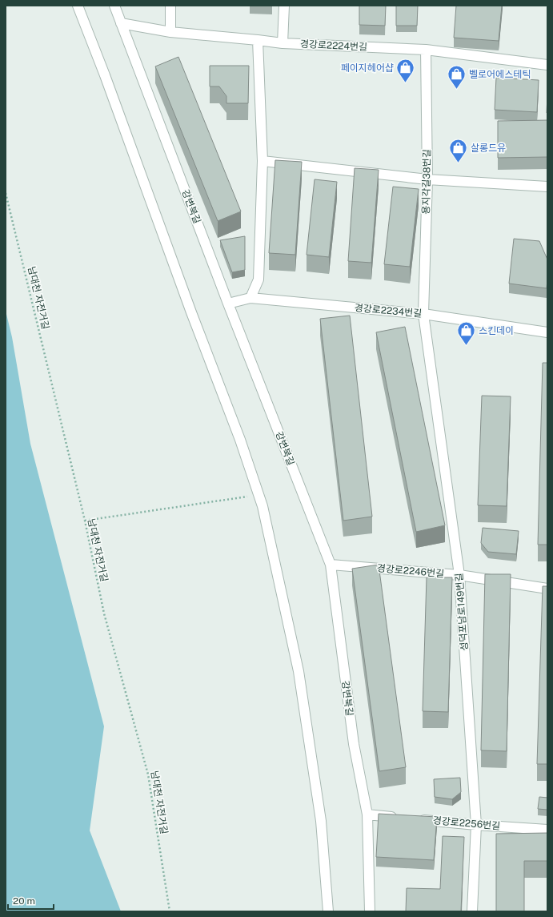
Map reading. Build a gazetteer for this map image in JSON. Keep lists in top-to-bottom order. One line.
{"streets":{"street":["경강로2224번길","용지각길38번길","강변북길","경강로2234번길","경강로2246번길","성덕포남로149번길","경강로2256번길"],"path":["남대천 자전거길"]},"crossings":[["경강로2224번길","용지각길38번길"],["경강로2224번길","강변북길"],["용지각길38번길","경강로2234번길"],["용지각길38번길","성덕포남로149번길"],["강변북길","경강로2234번길"],["강변북길","경강로2246번길"],["경강로2234번길","성덕포남로149번길"],["경강로2246번길","성덕포남로149번길"],["성덕포남로149번길","경강로2256번길"]],"places":{"shop":["페이지헤어샵","벨로어에스테틱","살롱드유","스킨데이"]},"scale_bar":"20 m"}
